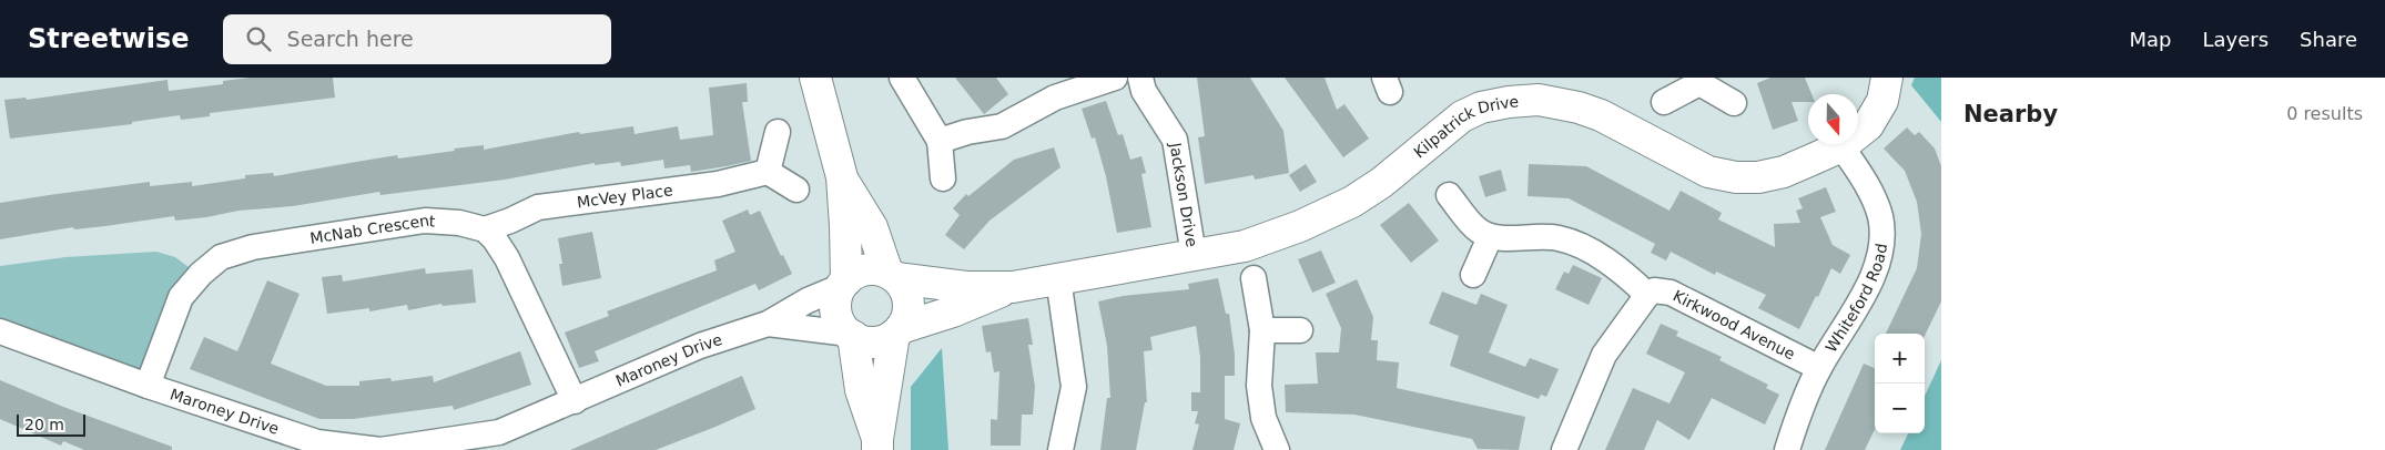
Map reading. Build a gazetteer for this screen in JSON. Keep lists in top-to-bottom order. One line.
{"streets":{"street":["Kilpatrick Drive","Jackson Drive","McVey Place","McNab Crescent","Whiteford Road","Kirkwood Avenue","Maroney Drive"]},"crossings":[["Kilpatrick Drive","Jackson Drive"],["Kilpatrick Drive","Whiteford Road"],["Kilpatrick Drive","Maroney Drive"],["McVey Place","McNab Crescent"],["McNab Crescent","Maroney Drive"],["Whiteford Road","Kirkwood Avenue"]],"scale_bar":"20 m","north":"bottom","page":{"header":"Streetwise","search":"Search here","nav":["Map","Layers","Share"],"heading":["Nearby","0 results"],"map_buttons":["+","−"],"scale":"20 m"}}
